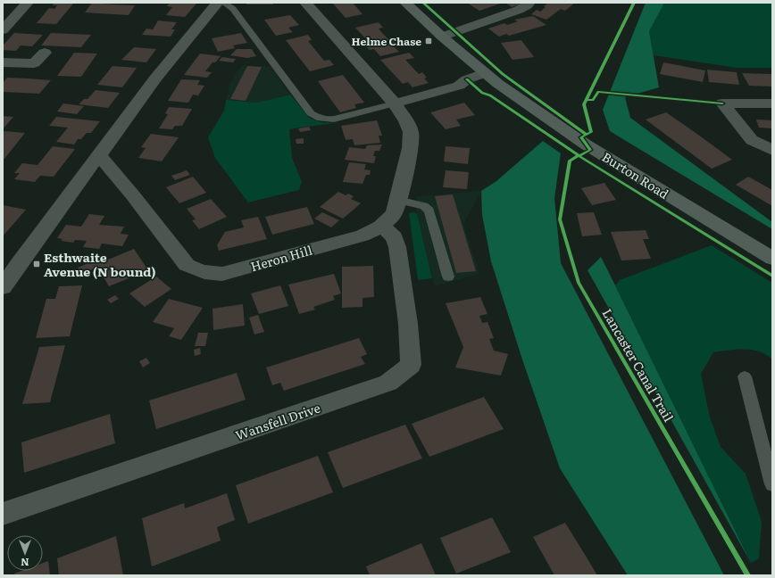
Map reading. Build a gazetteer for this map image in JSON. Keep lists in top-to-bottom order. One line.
{"streets":{"main road":["Burton Road"],"street":["Heron Hill","Wansfell Drive"],"cycle path":["Lancaster Canal Trail"]},"crossings":[["Heron Hill","Wansfell Drive"]],"places":{"transit":["Helme Chase","Esthwaite Avenue (N bound)"]},"north":"bottom"}
